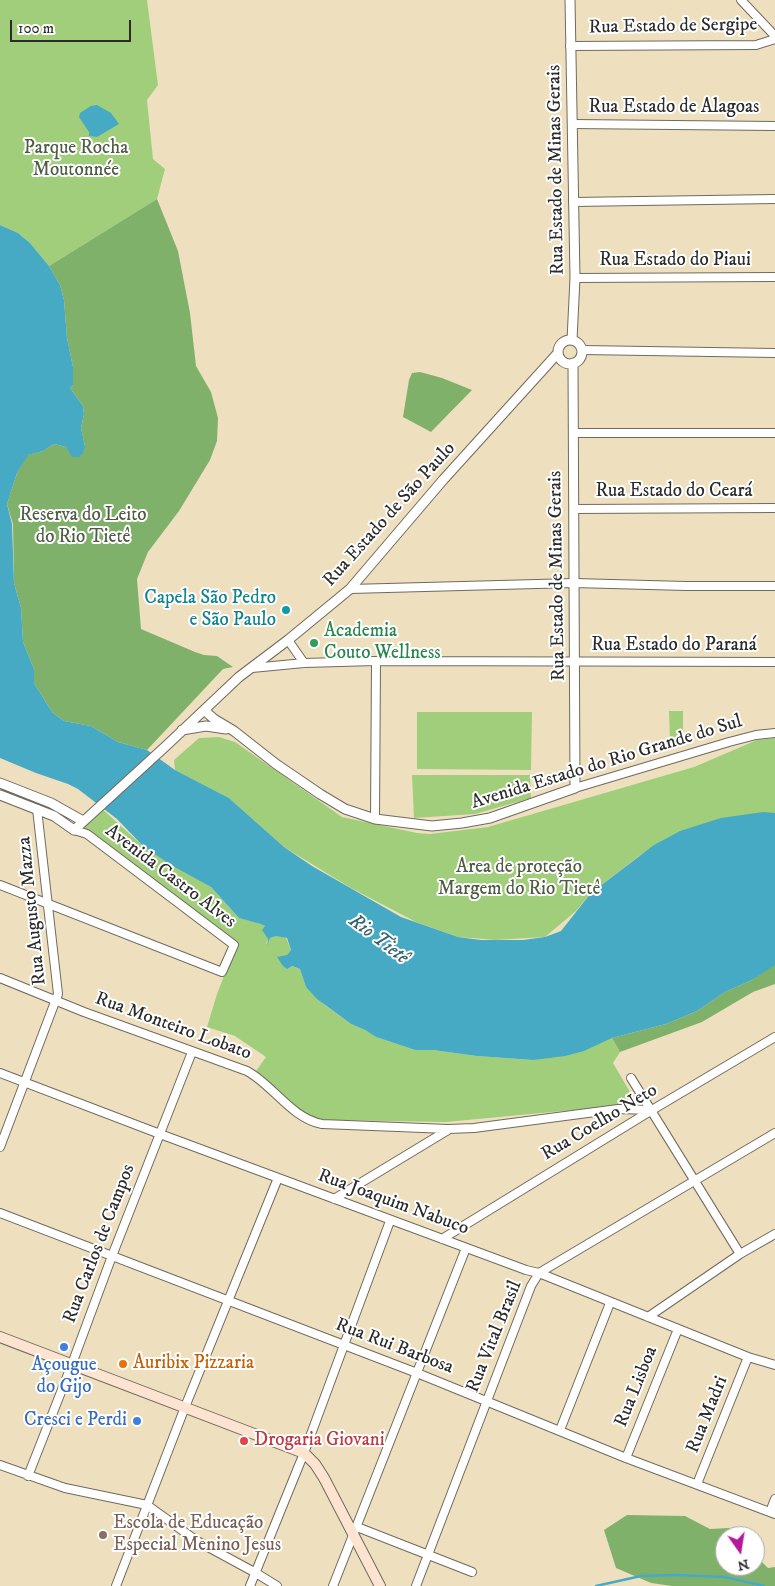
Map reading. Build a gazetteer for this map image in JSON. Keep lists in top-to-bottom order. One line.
{"streets":{"street":["Rua Estado de Sergipe","Rua Estado de Alagoas","Rua Estado de Minas Gerais","Rua Estado do Piaui","Rua Estado do Ceará","Rua Estado de São Paulo","Rua Estado do Paraná","Avenida Estado do Rio Grande do Sul","Avenida Castro Alves","Rua Augusto Mazza","Rua Monteiro Lobato","Rua Coelho Neto","Rua Joaquim Nabuco","Rua Carlos de Campos","Rua Vital Brasil","Rua Rui Barbosa","Rua Lisboa","Rua Madri"]},"crossings":[["Rua Estado de Sergipe","Rua Estado de Minas Gerais"],["Rua Estado de Alagoas","Rua Estado de Minas Gerais"],["Rua Estado de Minas Gerais","Rua Estado do Piaui"],["Rua Estado de Minas Gerais","Rua Estado do Ceará"],["Rua Estado de Minas Gerais","Rua Estado de São Paulo"],["Rua Estado de Minas Gerais","Rua Estado do Paraná"],["Rua Estado de Minas Gerais","Avenida Estado do Rio Grande do Sul"],["Rua Estado de São Paulo","Rua Estado do Paraná"],["Rua Estado de São Paulo","Avenida Estado do Rio Grande do Sul"],["Rua Estado de São Paulo","Avenida Castro Alves"],["Avenida Castro Alves","Rua Augusto Mazza"],["Rua Augusto Mazza","Rua Monteiro Lobato"],["Rua Augusto Mazza","Rua Joaquim Nabuco"],["Rua Monteiro Lobato","Rua Coelho Neto"],["Rua Monteiro Lobato","Rua Carlos de Campos"],["Rua Coelho Neto","Rua Joaquim Nabuco"],["Rua Joaquim Nabuco","Rua Carlos de Campos"],["Rua Joaquim Nabuco","Rua Vital Brasil"],["Rua Joaquim Nabuco","Rua Lisboa"],["Rua Joaquim Nabuco","Rua Madri"],["Rua Carlos de Campos","Rua Rui Barbosa"],["Rua Vital Brasil","Rua Rui Barbosa"],["Rua Rui Barbosa","Rua Lisboa"],["Rua Rui Barbosa","Rua Madri"]],"water":["Rio Tietê"],"parks":["Parque Rocha Moutonnée","Reserva do Leito do Rio Tietê","Area de proteção Margem do Rio Tietê"],"places":["Capela São Pedro e São Paulo","Academia Couto Wellness","Açougue do Gijo","Auribix Pizzaria","Cresci e Perdi","Drogaria Giovani","Escola de Educação Especial Menino Jesus"],"scale_bar":"100 m","north":"bottom"}
